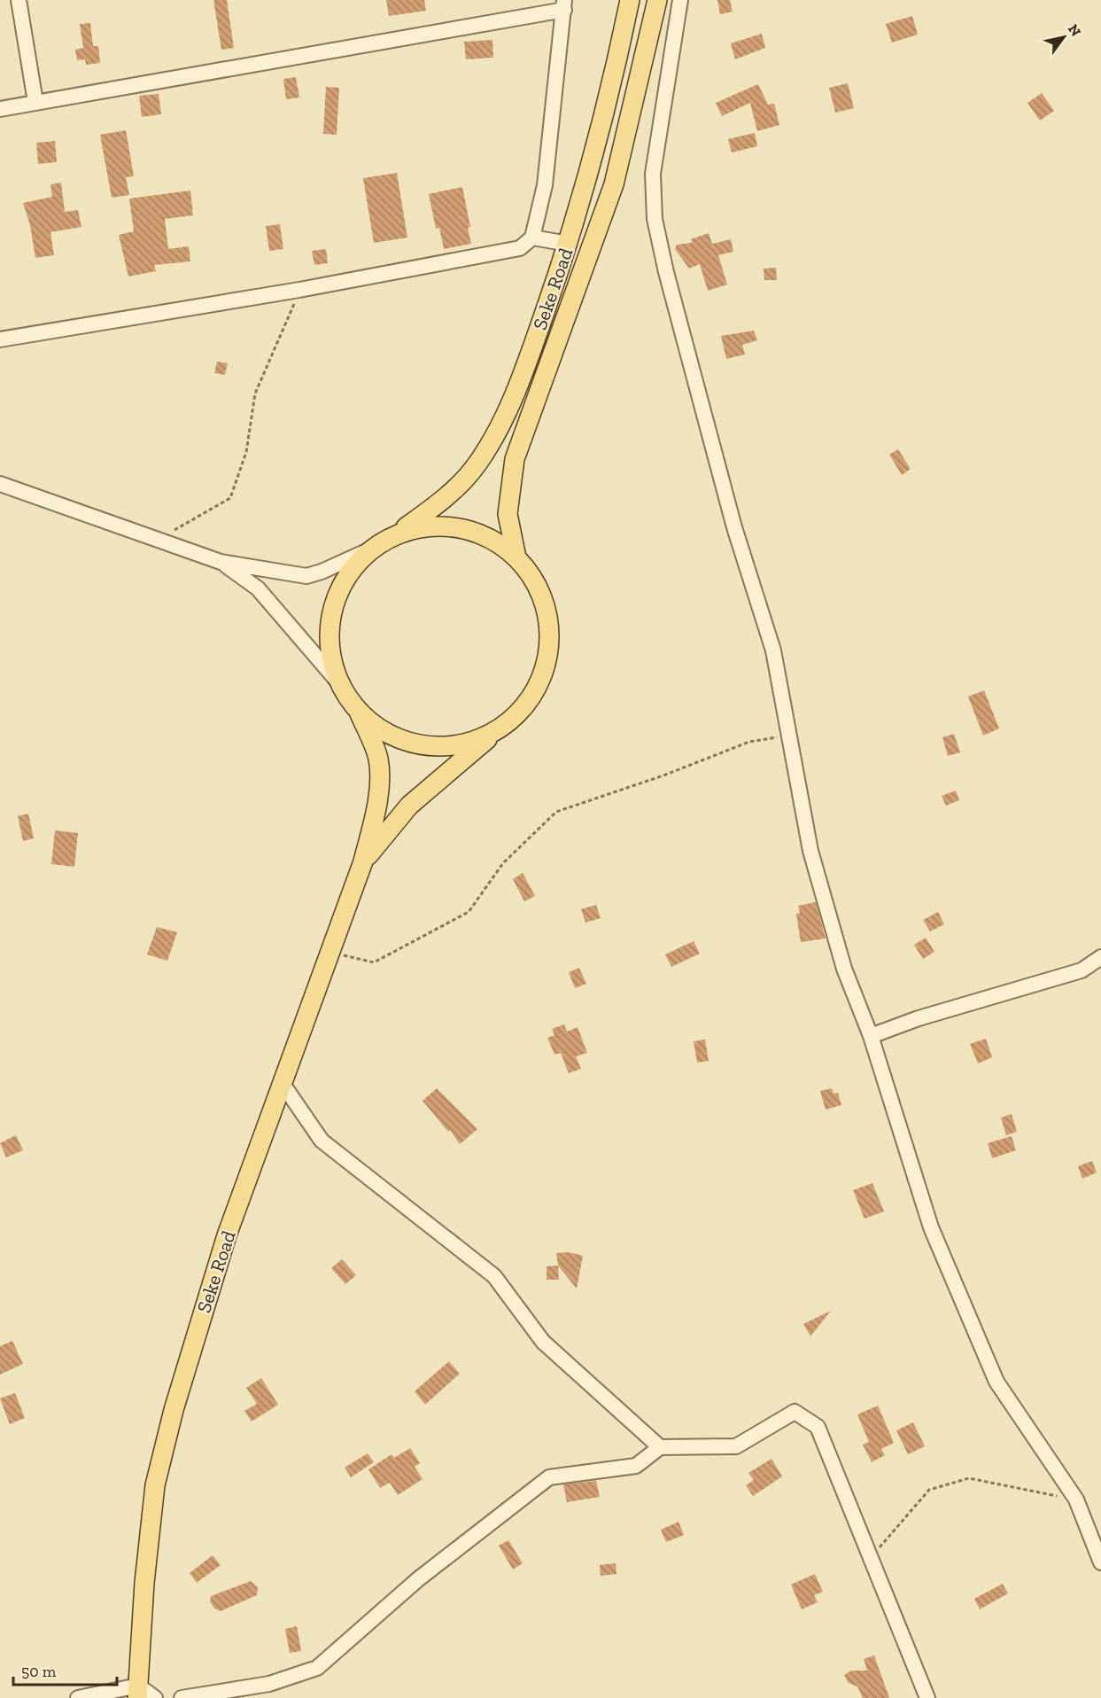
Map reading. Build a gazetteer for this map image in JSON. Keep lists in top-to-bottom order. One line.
{"streets":{"main road":["Seke Road"]},"scale_bar":"50 m","north":"top right"}
